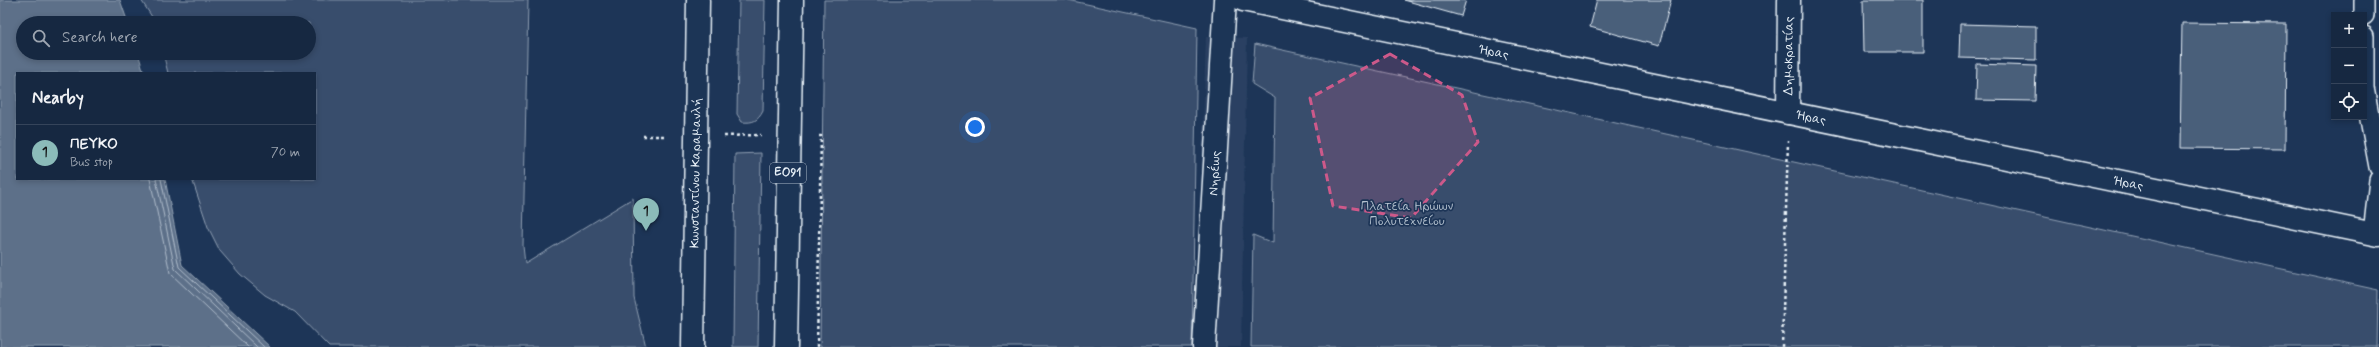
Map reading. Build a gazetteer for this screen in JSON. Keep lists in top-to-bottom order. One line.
{"streets":{"main road":["Ήρας","Δημοκρατίας","Κωνσταντίνου Καραμανλή","ΕΟ91","Νηρέως"]},"crossings":[["Ήρας","Δημοκρατίας"]],"parks":["Πλατεία Ηρώων Πολυτεχνείου"],"page":{"map_buttons":["+","−"],"search":"Search here","heading":"Nearby","list":[{"mark":"1","name":"ΠΕΥΚΟ","note":"Bus stop","value":"70 m"}],"pins":"1"}}
